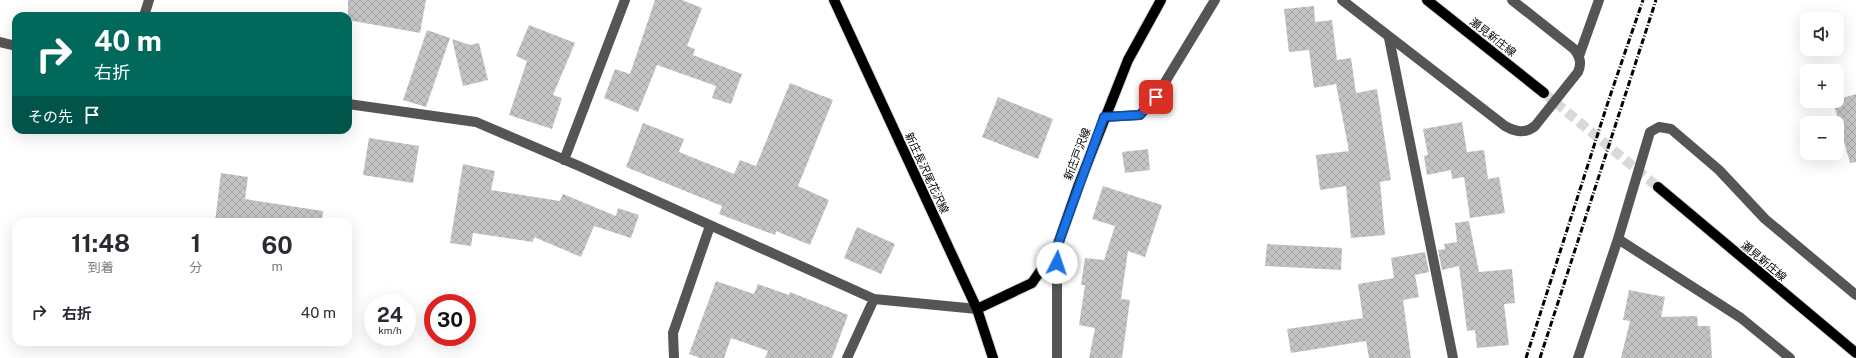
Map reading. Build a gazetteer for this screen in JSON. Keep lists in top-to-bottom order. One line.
{"streets":{"main road":["瀬見新庄線","新庄戸沢線","新庄長沢尾花沢線"]},"crossings":[["新庄戸沢線","新庄長沢尾花沢線"]],"page":{"map_buttons":["+","−"],"turn":["40 m","右折"],"then":"その先","eta":["11:48","到着","1","分","60","m"],"list":[{"name":"右折","value":"40 m"}],"speed":"24 km/h","limit":"30"}}
